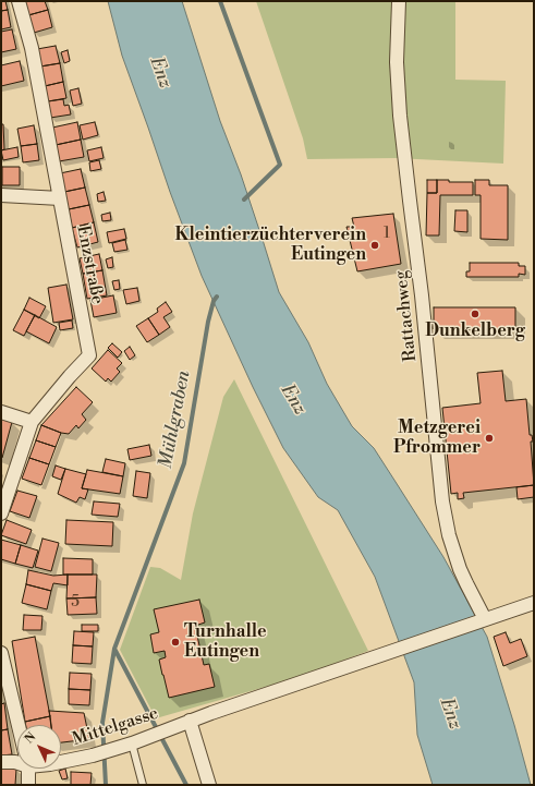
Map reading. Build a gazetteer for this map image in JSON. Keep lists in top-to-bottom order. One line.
{"streets":{"street":["Enzstraße","Rattachweg","Mittelgasse"]},"crossings":[["Rattachweg","Mittelgasse"]],"water":["Enz","Mühlgraben"],"places":["Kleintierzüchterverein Eutingen","Dunkelberg","Metzgerei Pfrommer","Turnhalle Eutingen"],"house_numbers":["1","5"],"north":"top left"}
